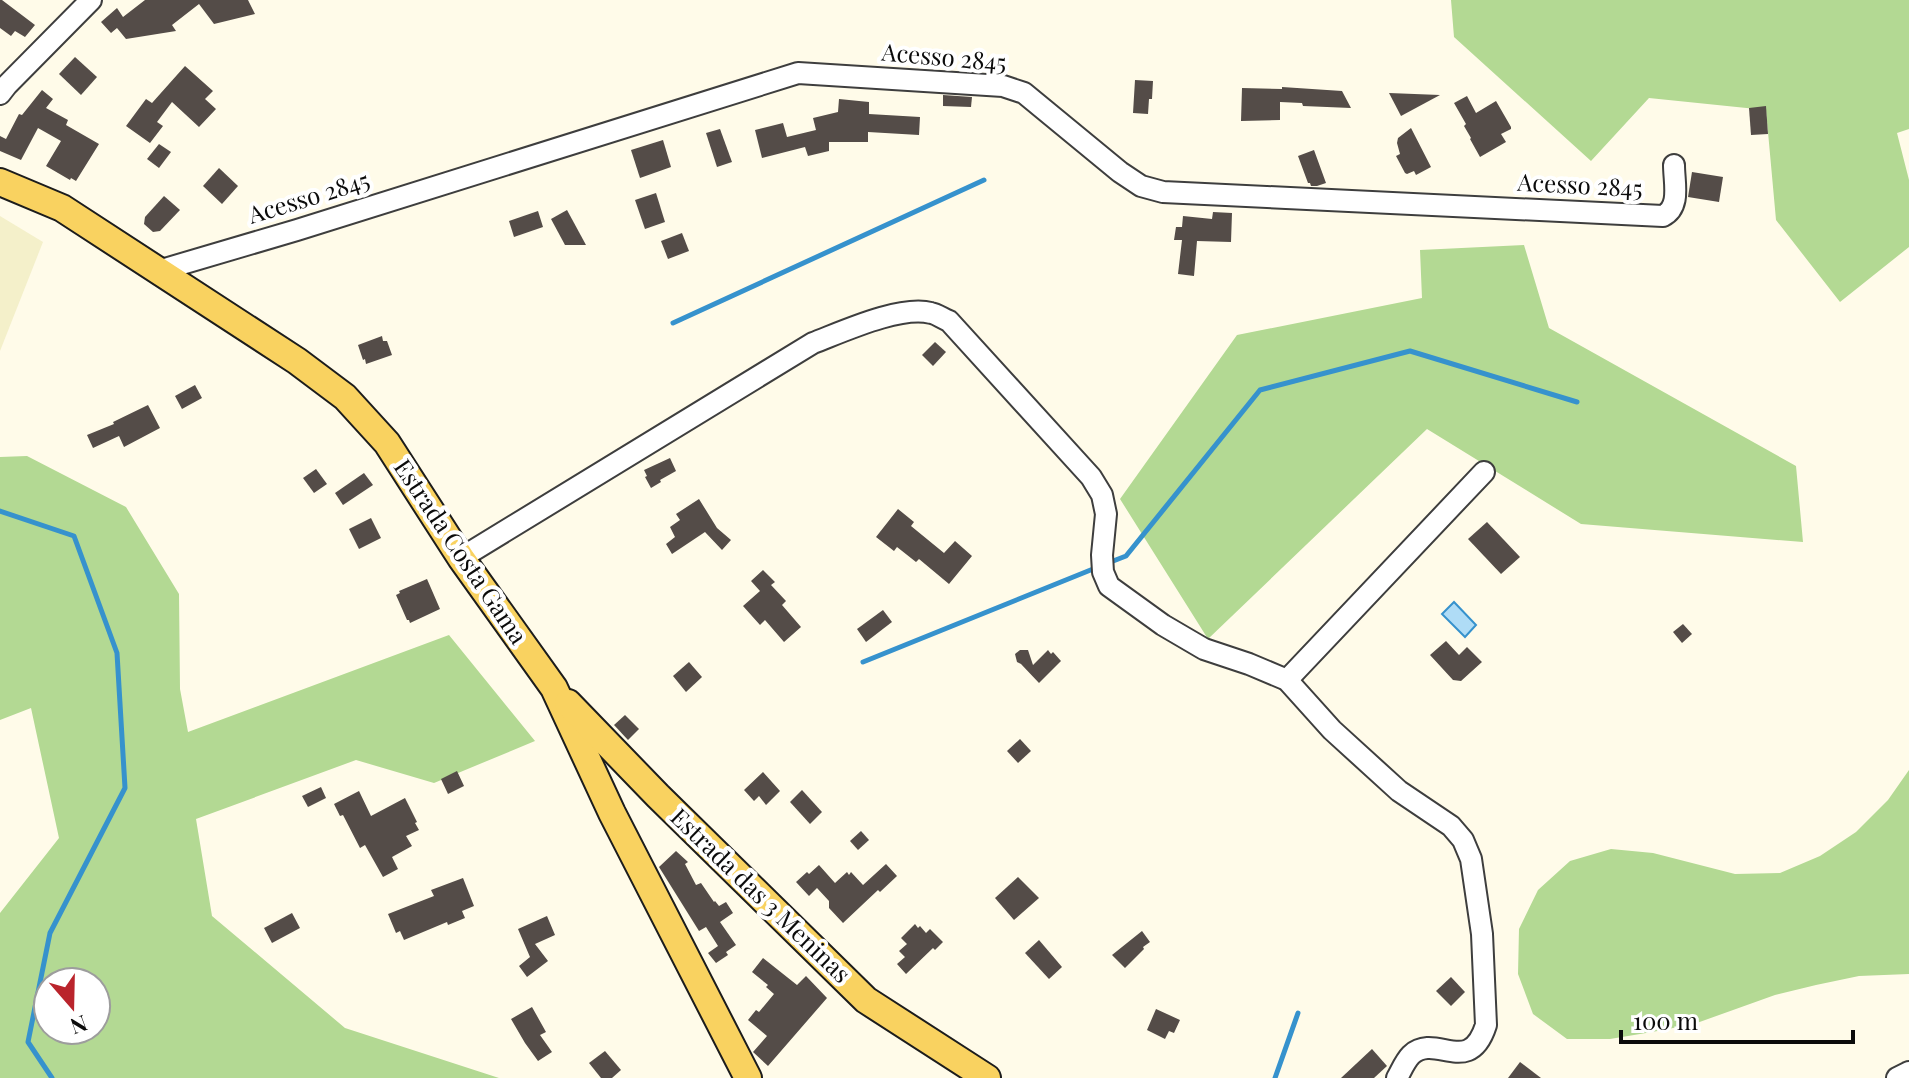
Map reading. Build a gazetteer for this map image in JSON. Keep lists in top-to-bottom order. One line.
{"streets":{"main road":["Estrada Costa Gama","Estrada das 3 Meninas"],"street":["Acesso 2845"]},"crossings":[["Acesso 2845","Estrada Costa Gama"],["Estrada Costa Gama","Estrada das 3 Meninas"]],"scale_bar":"100 m","north":"bottom"}
